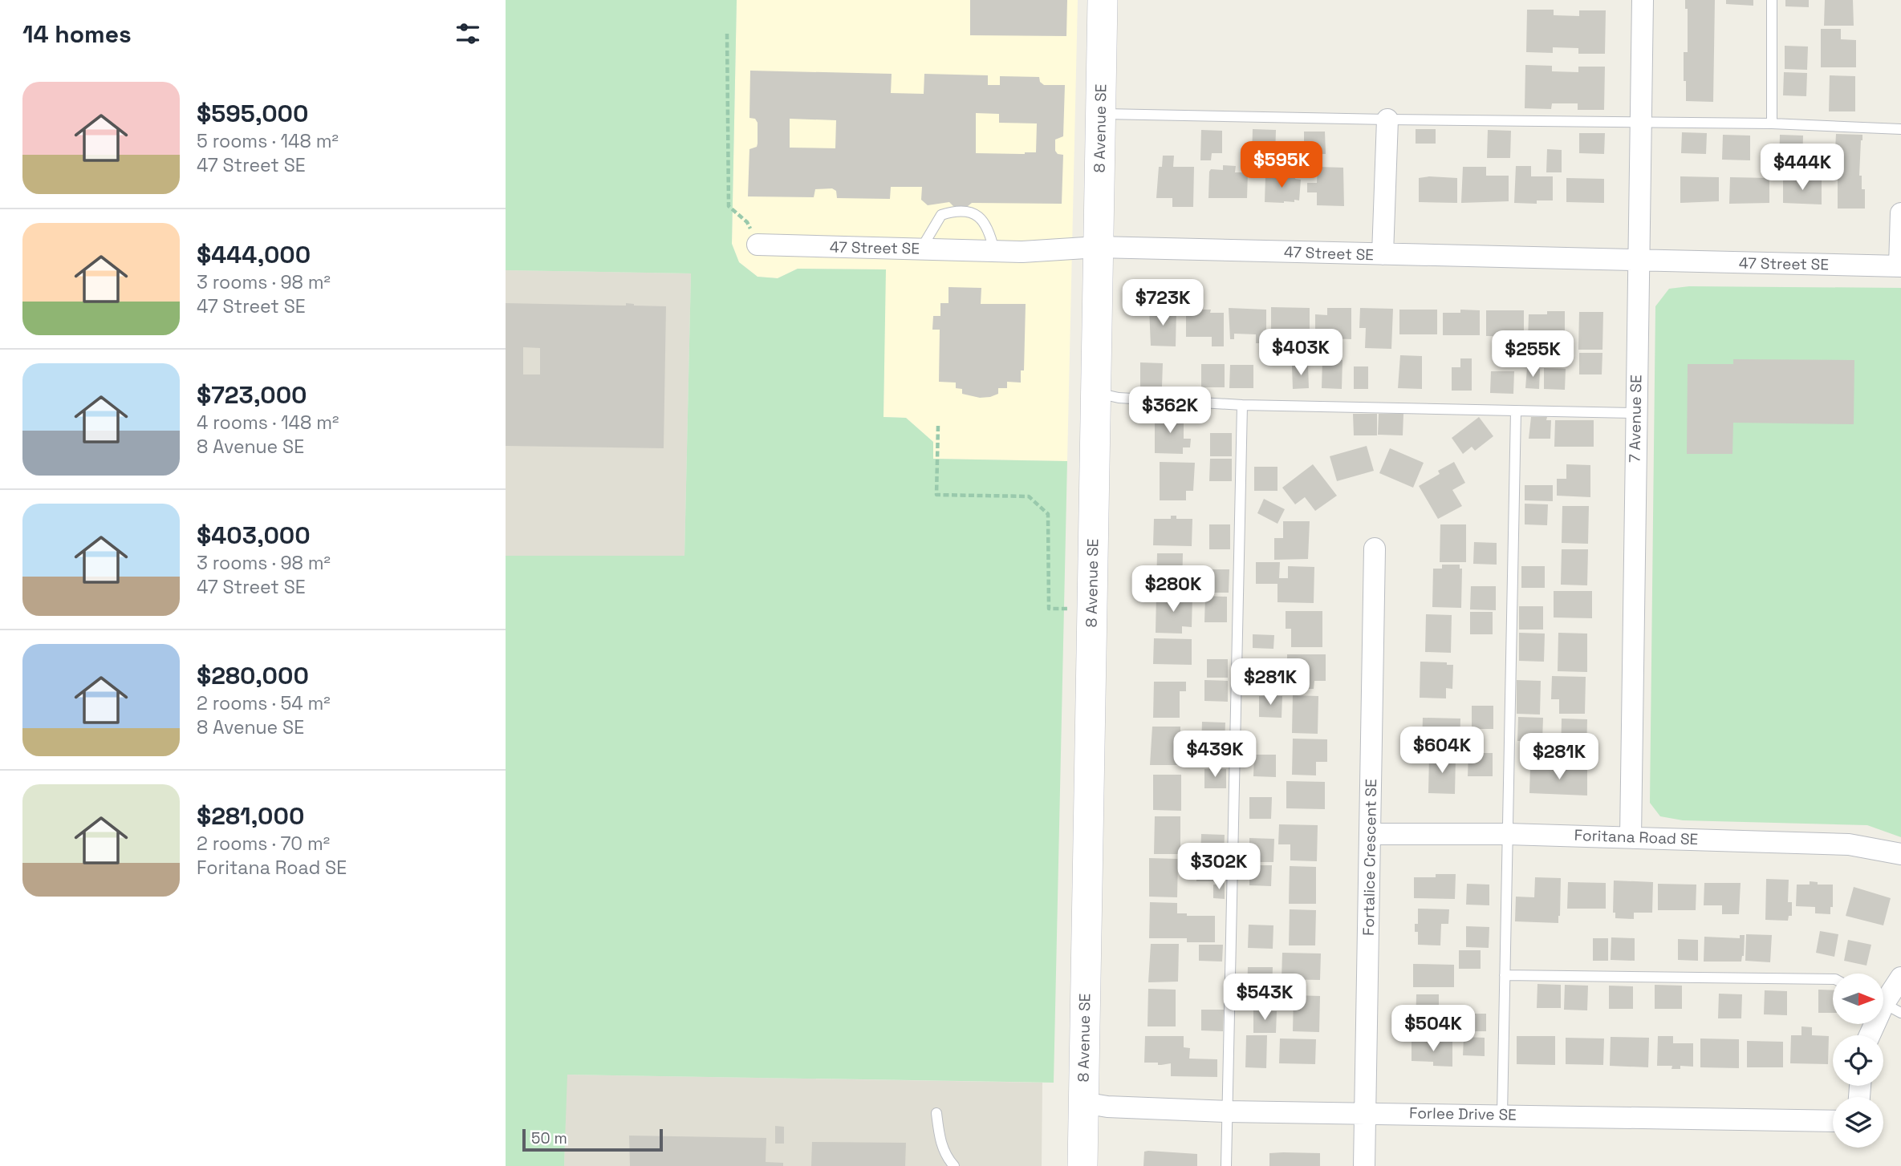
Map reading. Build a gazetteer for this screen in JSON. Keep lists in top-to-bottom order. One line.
{"streets":{"street":["8 Avenue SE","47 Street SE","7 Avenue SE","Foritana Road SE","Fortalice Crescent SE","Forlee Drive SE"]},"crossings":[["8 Avenue SE","47 Street SE"],["8 Avenue SE","Forlee Drive SE"],["47 Street SE","7 Avenue SE"],["7 Avenue SE","Foritana Road SE"],["Foritana Road SE","Fortalice Crescent SE"],["Fortalice Crescent SE","Forlee Drive SE"]],"scale_bar":"50 m","north":"right","page":{"heading":"14 homes","list":[{"name":"$595,000","note":"5 rooms · 148 m² · 47 Street SE"},{"name":"$444,000","note":"3 rooms · 98 m² · 47 Street SE"},{"name":"$723,000","note":"4 rooms · 148 m² · 8 Avenue SE"},{"name":"$403,000","note":"3 rooms · 98 m² · 47 Street SE"},{"name":"$280,000","note":"2 rooms · 54 m² · 8 Avenue SE"},{"name":"$281,000","note":"2 rooms · 70 m² · Foritana Road SE"}],"price":["$595K","$444K","$723K","$403K","$255K","$362K","$280K","$281K","$604K","$439K","$281K","$302K","$543K","$504K"],"scale":"50 m"}}
